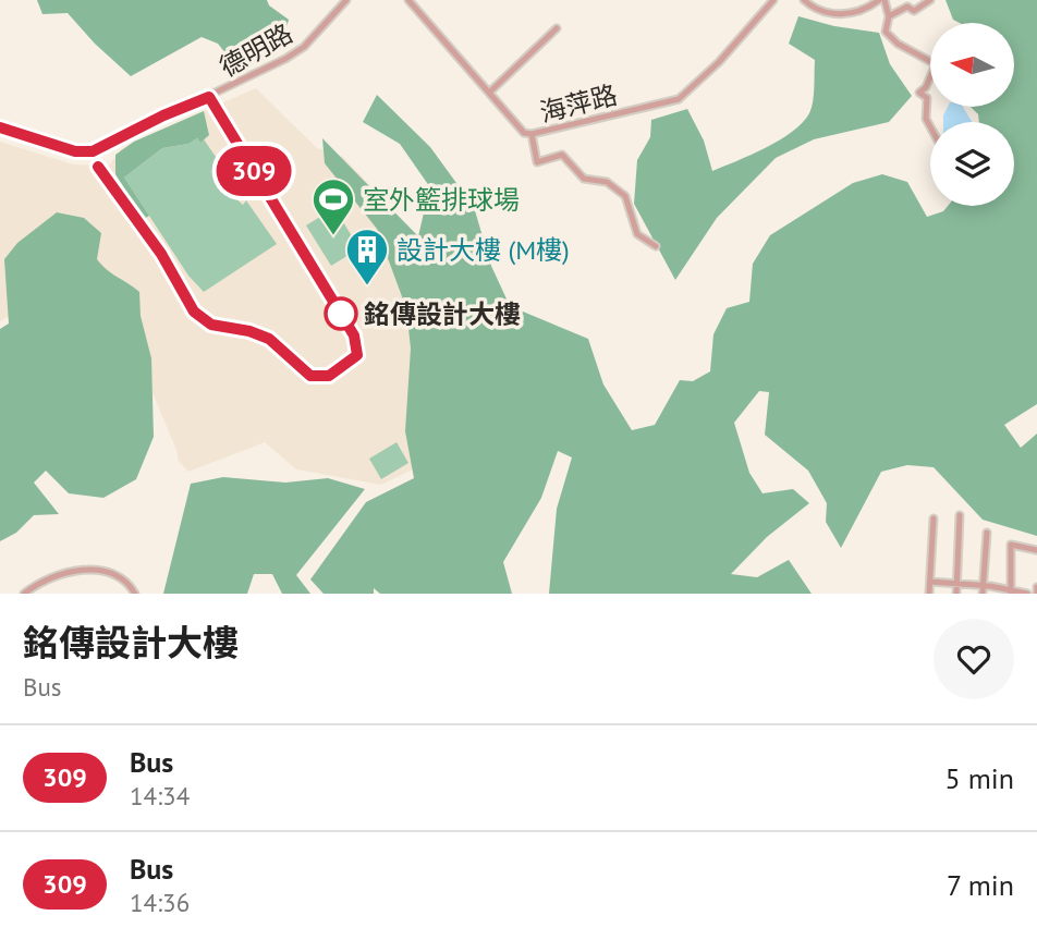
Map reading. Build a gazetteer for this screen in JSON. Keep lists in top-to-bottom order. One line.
{"streets":{"street":["德明路","海萍路"]},"places":{"sports":["室外籃排球場"],"building":["設計大樓 (M樓)"],"other":["銘傳設計大樓"]},"lines":["bus line 309"],"north":"left","page":{"on_map":"309","heading":["銘傳設計大樓","Bus"],"list":[{"mark":"309","name":"Bus","note":"14:34","value":"5 min"},{"mark":"309","name":"Bus","note":"14:36","value":"7 min"}]}}
